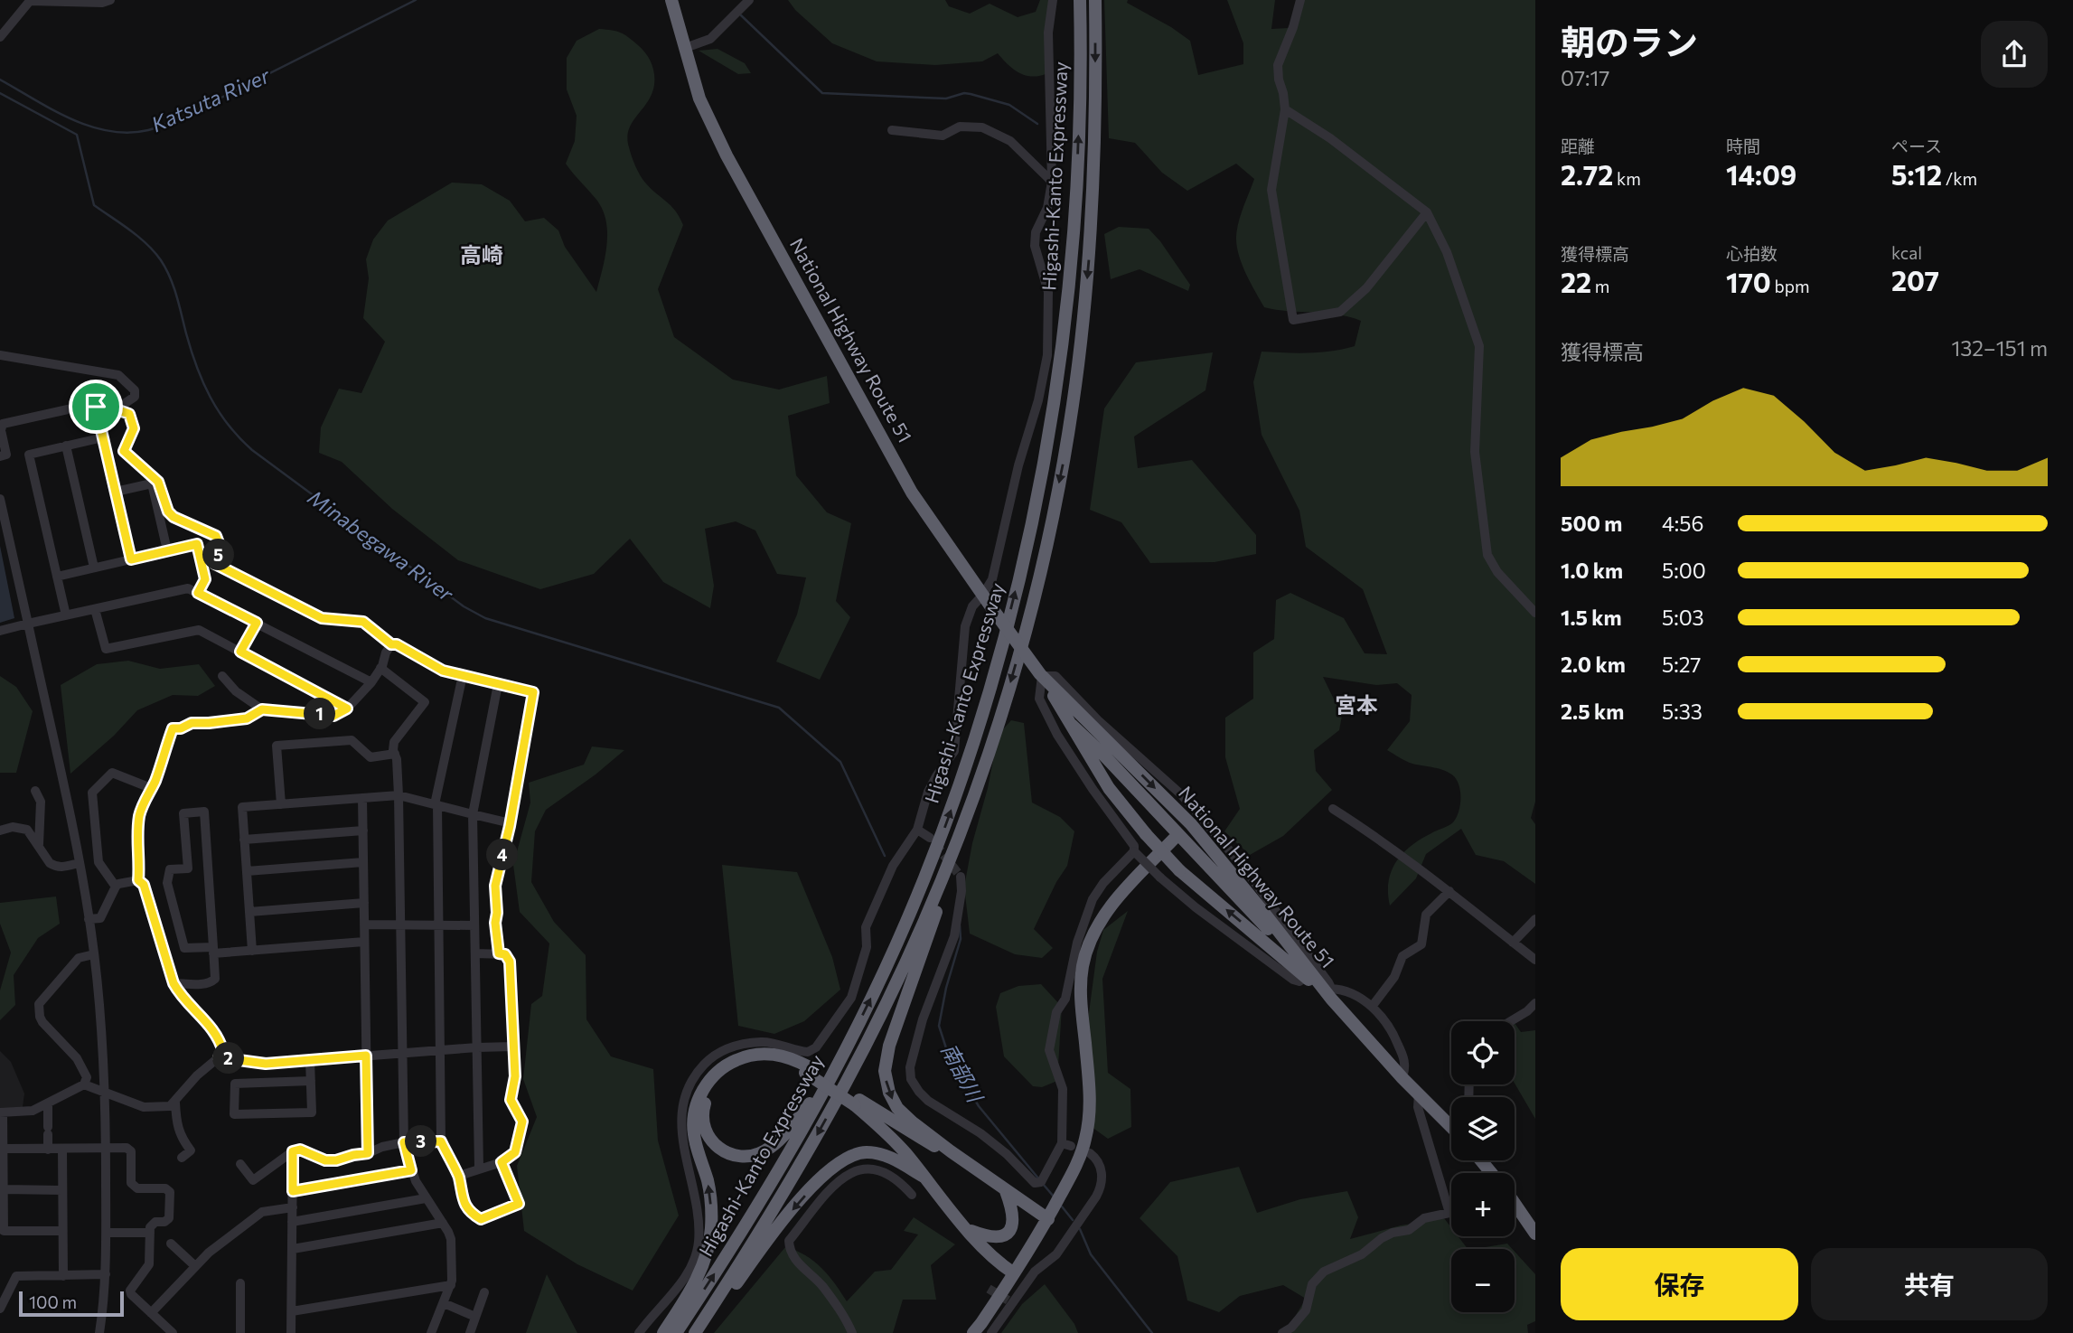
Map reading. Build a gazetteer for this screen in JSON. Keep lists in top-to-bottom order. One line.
{"streets":{"highway":["Higashi-Kanto Expressway","National Highway Route 51"]},"districts":["高崎","宮本"],"water":["Katsuta River","Minabegawa River","南部川"],"scale_bar":"100 m","page":{"heading":["朝のラン","07:17"],"stats":[["距離","2.72 km"],["時間","14:09"],["ペース","5:12 /km"],["獲得標高","22 m"],["心拍数","170 bpm"],["kcal","207"]],"chart":["獲得標高","132–151 m"],"list":[{"name":"500 m","note":"4:56"},{"name":"1.0 km","note":"5:00"},{"name":"1.5 km","note":"5:03"},{"name":"2.0 km","note":"5:27"},{"name":"2.5 km","note":"5:33"}],"pins":["5","1","4","2","3"],"map_buttons":["+","−"],"buttons":["保存","共有"],"scale":"100 m"}}
